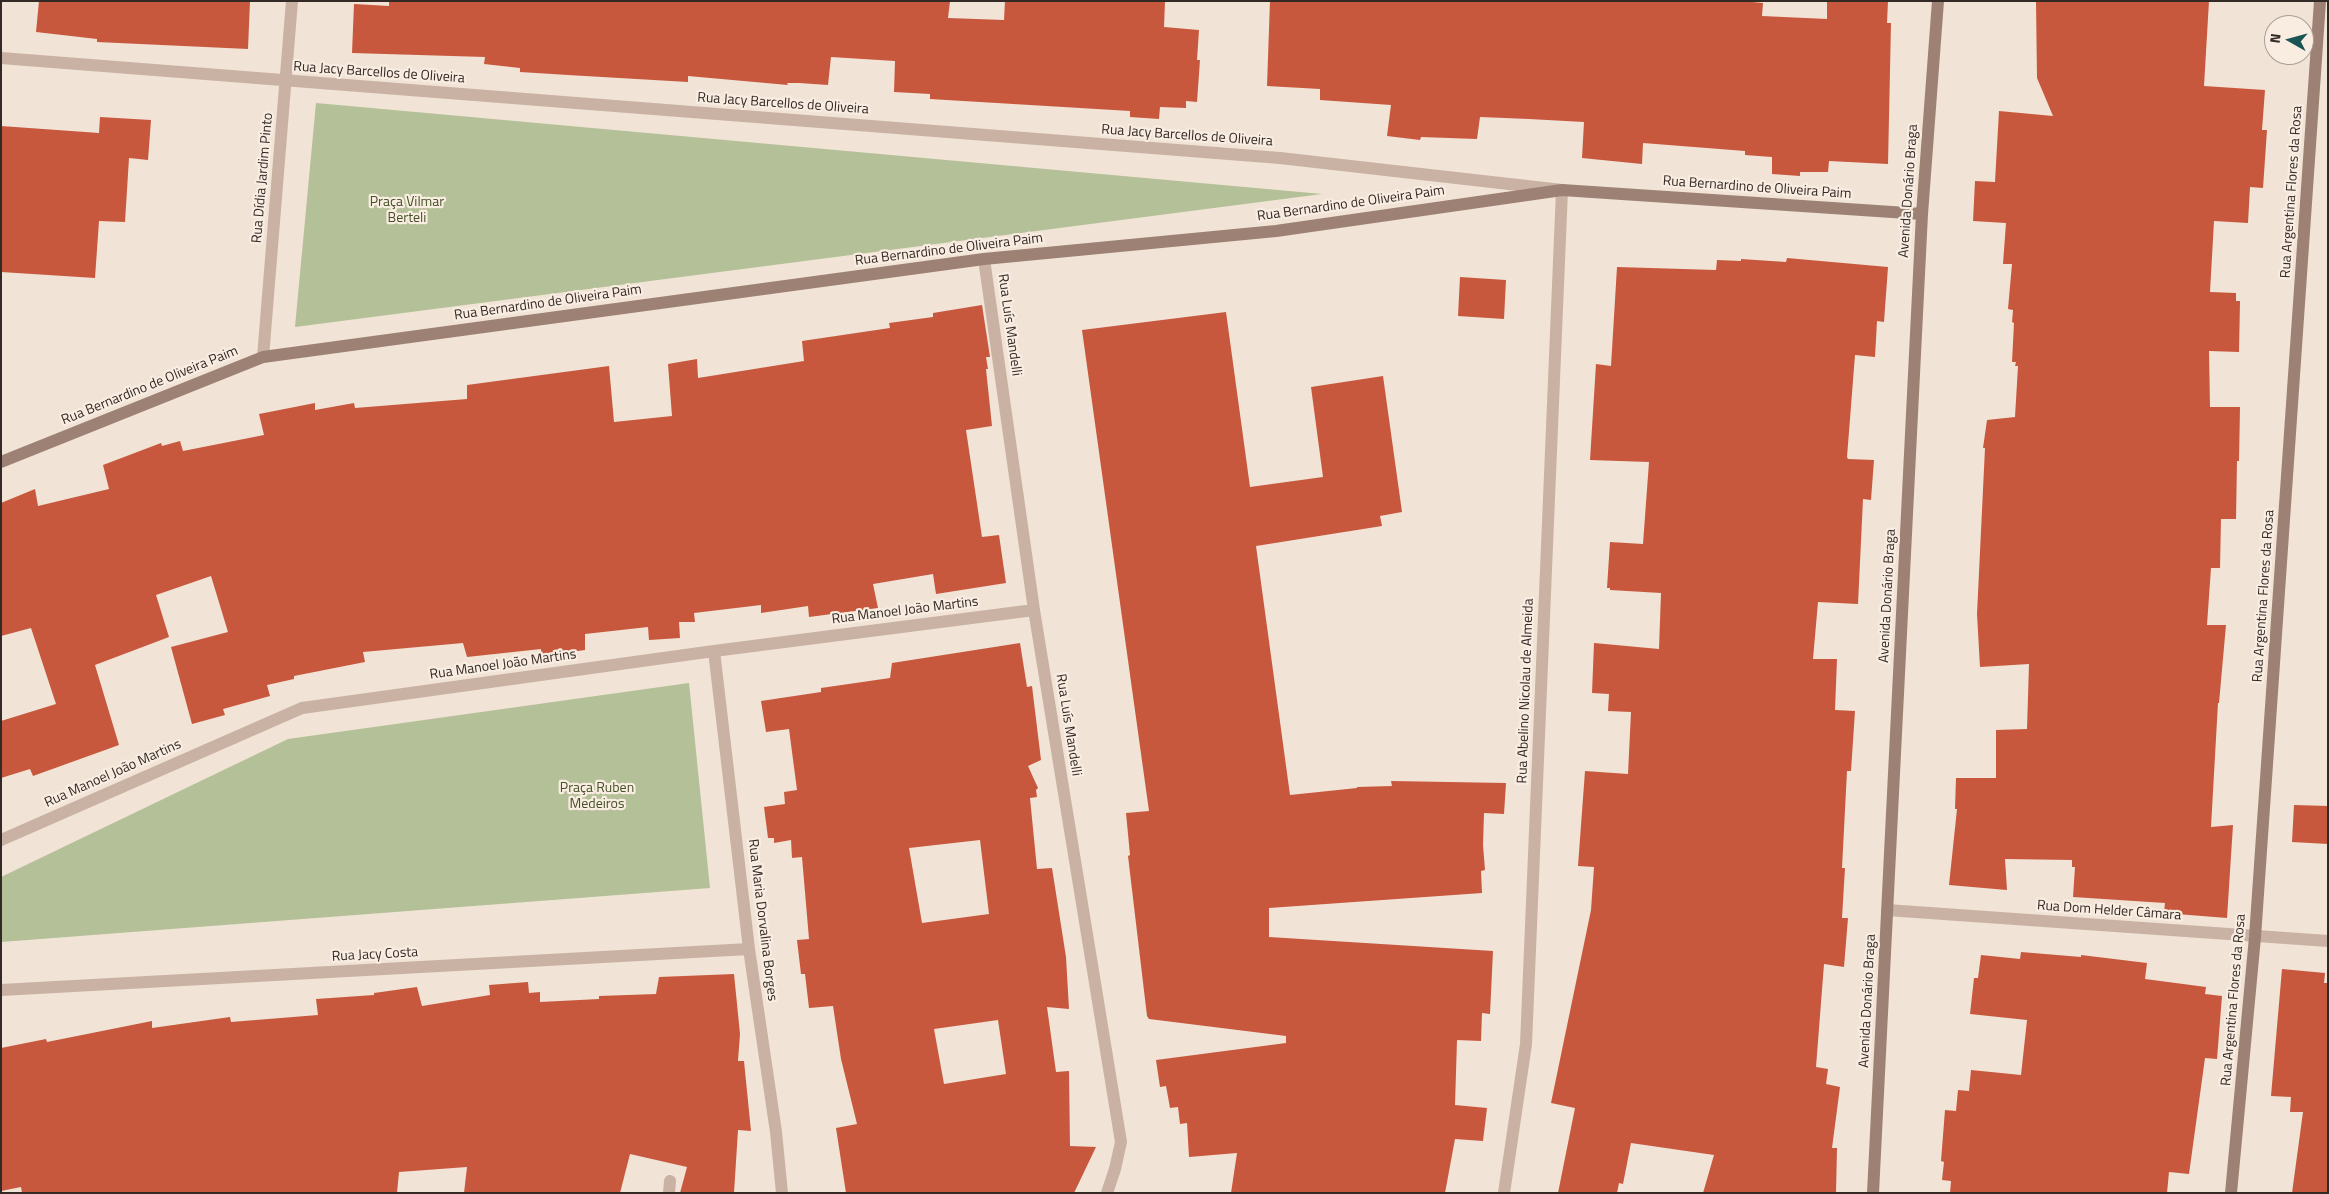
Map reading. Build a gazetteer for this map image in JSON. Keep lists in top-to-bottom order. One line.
{"streets":{"street":["Rua Jacy Barcellos de Oliveira","Rua Dídia Jardim Pinto","Rua Bernardino de Oliveira Paim","Avenida Donário Braga","Rua Argentina Flores da Rosa","Rua Luís Mandelli","Rua Manoel João Martins","Rua Abelino Nicolau de Almeida","Rua Dom Helder Câmara","Rua Maria Dorvalina Borges","Rua Jacy Costa"]},"crossings":[["Rua Jacy Barcellos de Oliveira","Rua Dídia Jardim Pinto"],["Rua Jacy Barcellos de Oliveira","Rua Bernardino de Oliveira Paim"],["Rua Jacy Barcellos de Oliveira","Rua Abelino Nicolau de Almeida"],["Rua Dídia Jardim Pinto","Rua Bernardino de Oliveira Paim"],["Rua Bernardino de Oliveira Paim","Avenida Donário Braga"],["Rua Bernardino de Oliveira Paim","Rua Luís Mandelli"],["Rua Bernardino de Oliveira Paim","Rua Abelino Nicolau de Almeida"],["Avenida Donário Braga","Rua Dom Helder Câmara"],["Rua Argentina Flores da Rosa","Rua Dom Helder Câmara"],["Rua Luís Mandelli","Rua Manoel João Martins"],["Rua Manoel João Martins","Rua Maria Dorvalina Borges"],["Rua Maria Dorvalina Borges","Rua Jacy Costa"]],"parks":["Praça Vilmar Berteli","Praça Ruben Medeiros"],"north":"left"}
